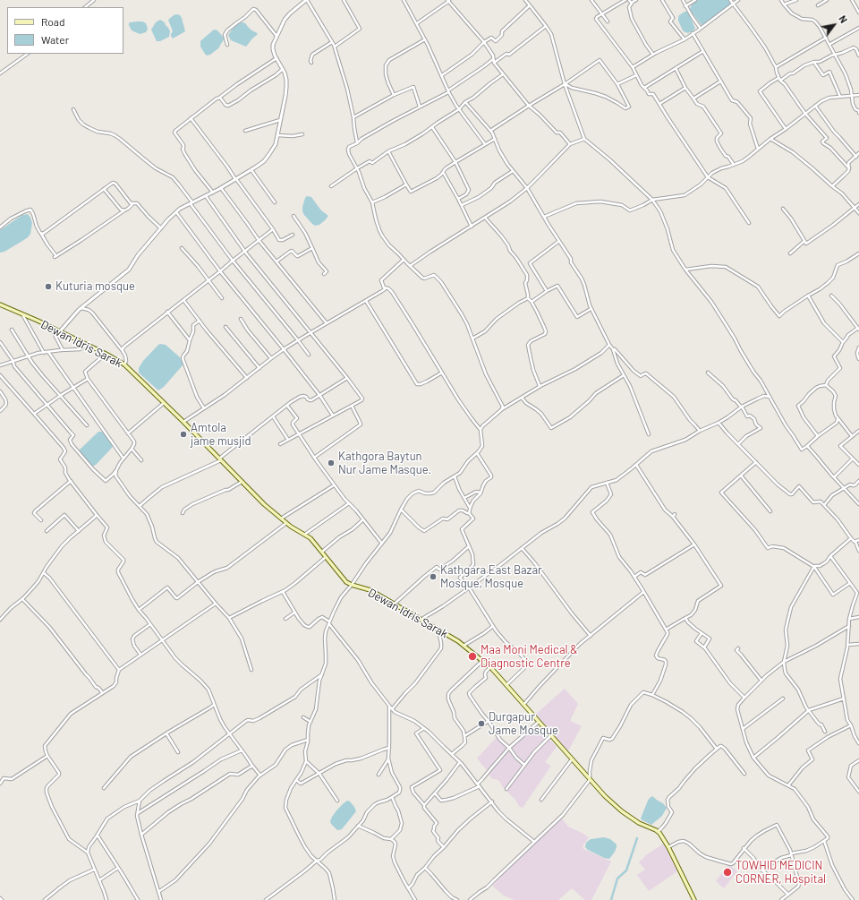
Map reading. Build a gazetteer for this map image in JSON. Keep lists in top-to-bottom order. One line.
{"streets":{"main road":["Dewan Idris Sarak"]},"places":["Kuturia mosque","Amtola jame musjid","Kathgora Baytun Nur Jame Masque.","Kathgara East Bazar Mosque, Mosque","Maa Moni Medical & Diagnostic Centre","Durgapur Jame Mosque","TOWHID MEDICIN CORNER, Hospital"],"legend":["Road","Water"],"north":"top right"}
